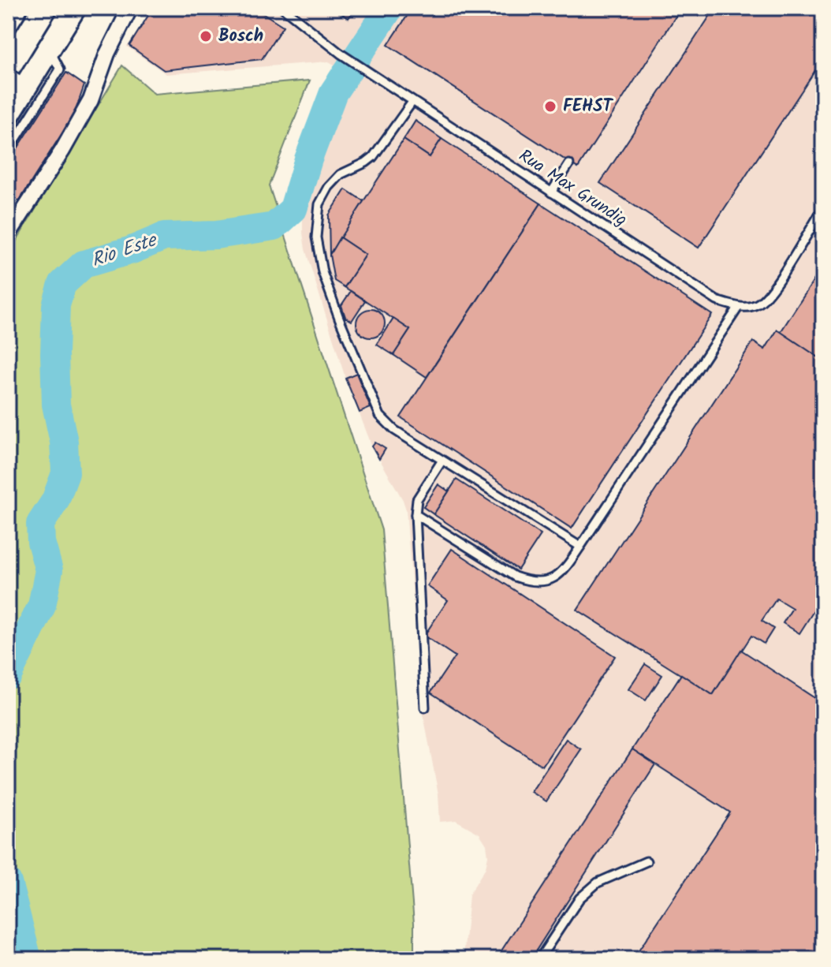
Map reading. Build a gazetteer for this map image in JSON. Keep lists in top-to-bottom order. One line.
{"streets":{"lane":["Rua Max Grundig"]},"water":["Rio Este"],"places":["Bosch","FEHST"]}
